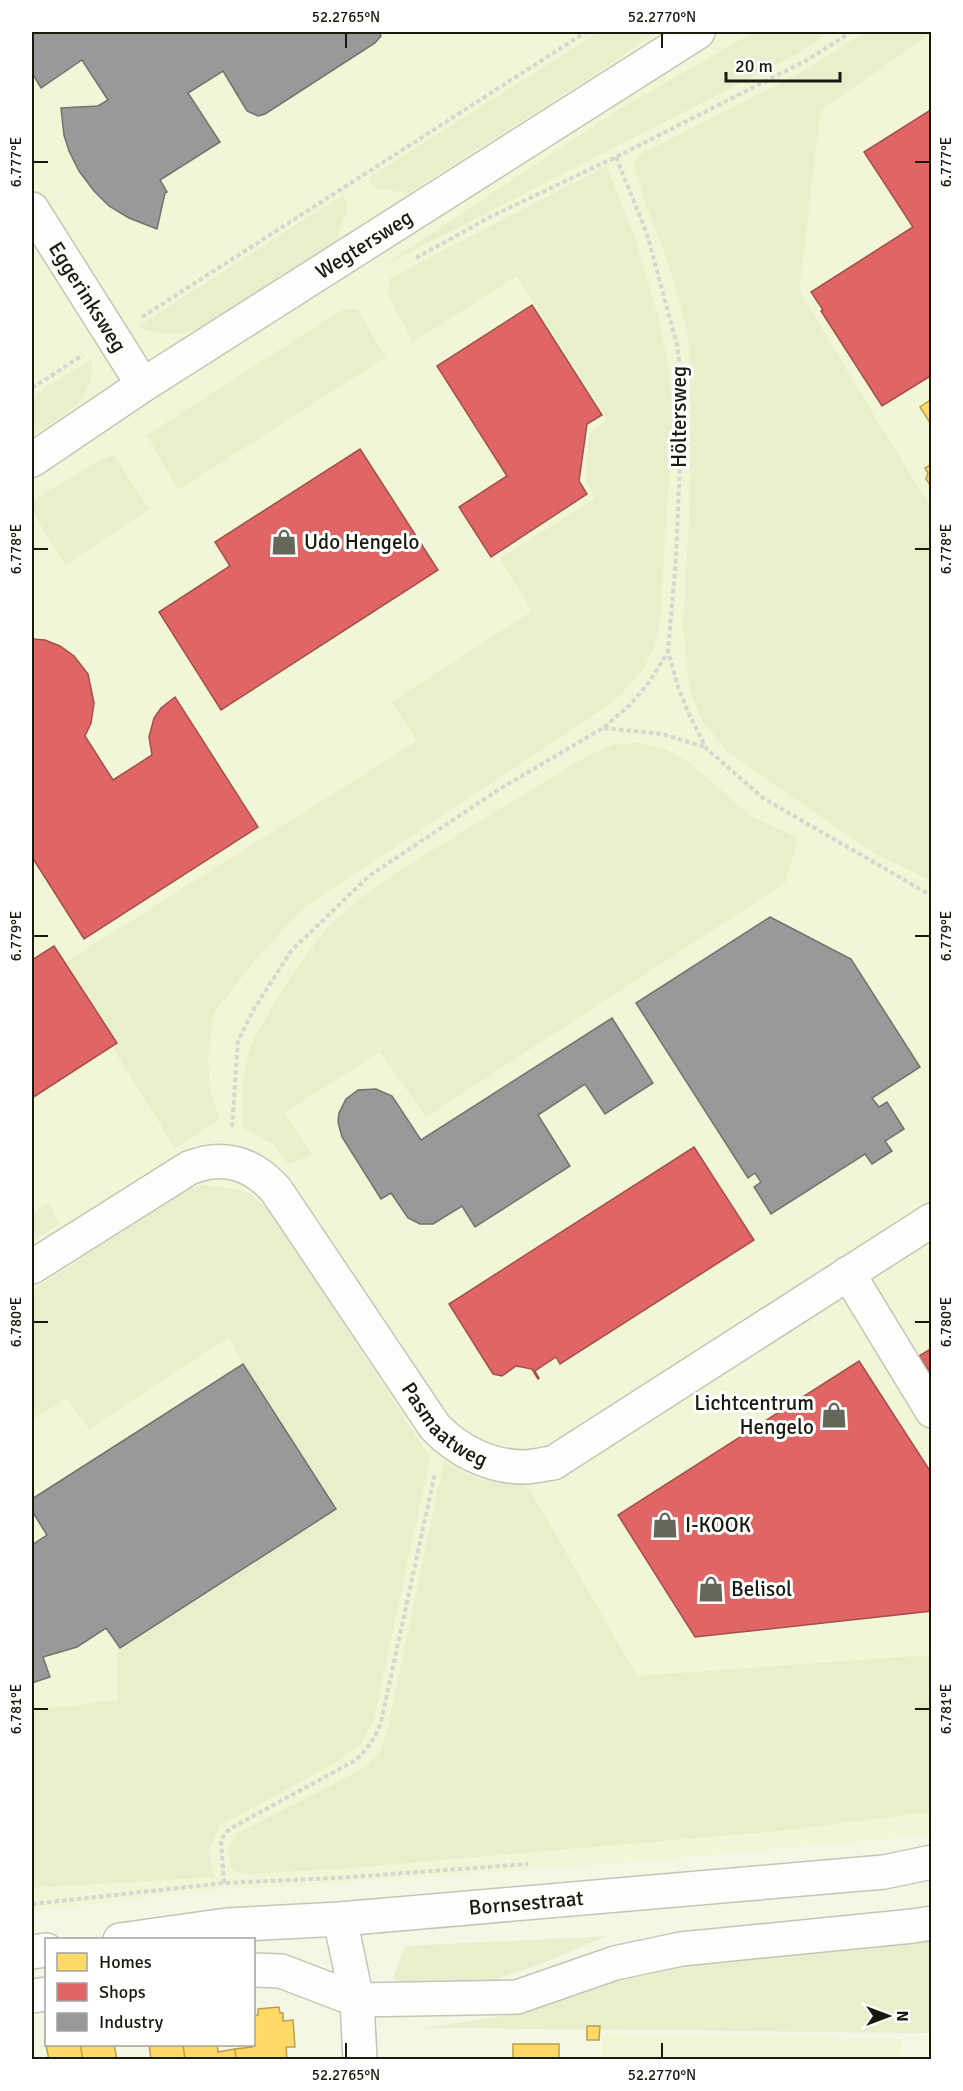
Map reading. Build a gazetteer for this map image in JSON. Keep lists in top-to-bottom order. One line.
{"streets":{"street":["Wegtersweg","Eggerinksweg","Pasmaatweg","Bornsestraat"],"path":["Höltersweg"]},"crossings":[["Wegtersweg","Eggerinksweg"],["Wegtersweg","Höltersweg"]],"places":{"shop":["Udo Hengelo","Lichtcentrum Hengelo","I-KOOK","Belisol"]},"legend":["Homes","Shops","Industry"],"scale_bar":"20 m","north":"right","coordinates":["52.2765°N","52.2770°N","6.777°E","6.778°E","6.779°E","6.780°E","6.781°E"]}
